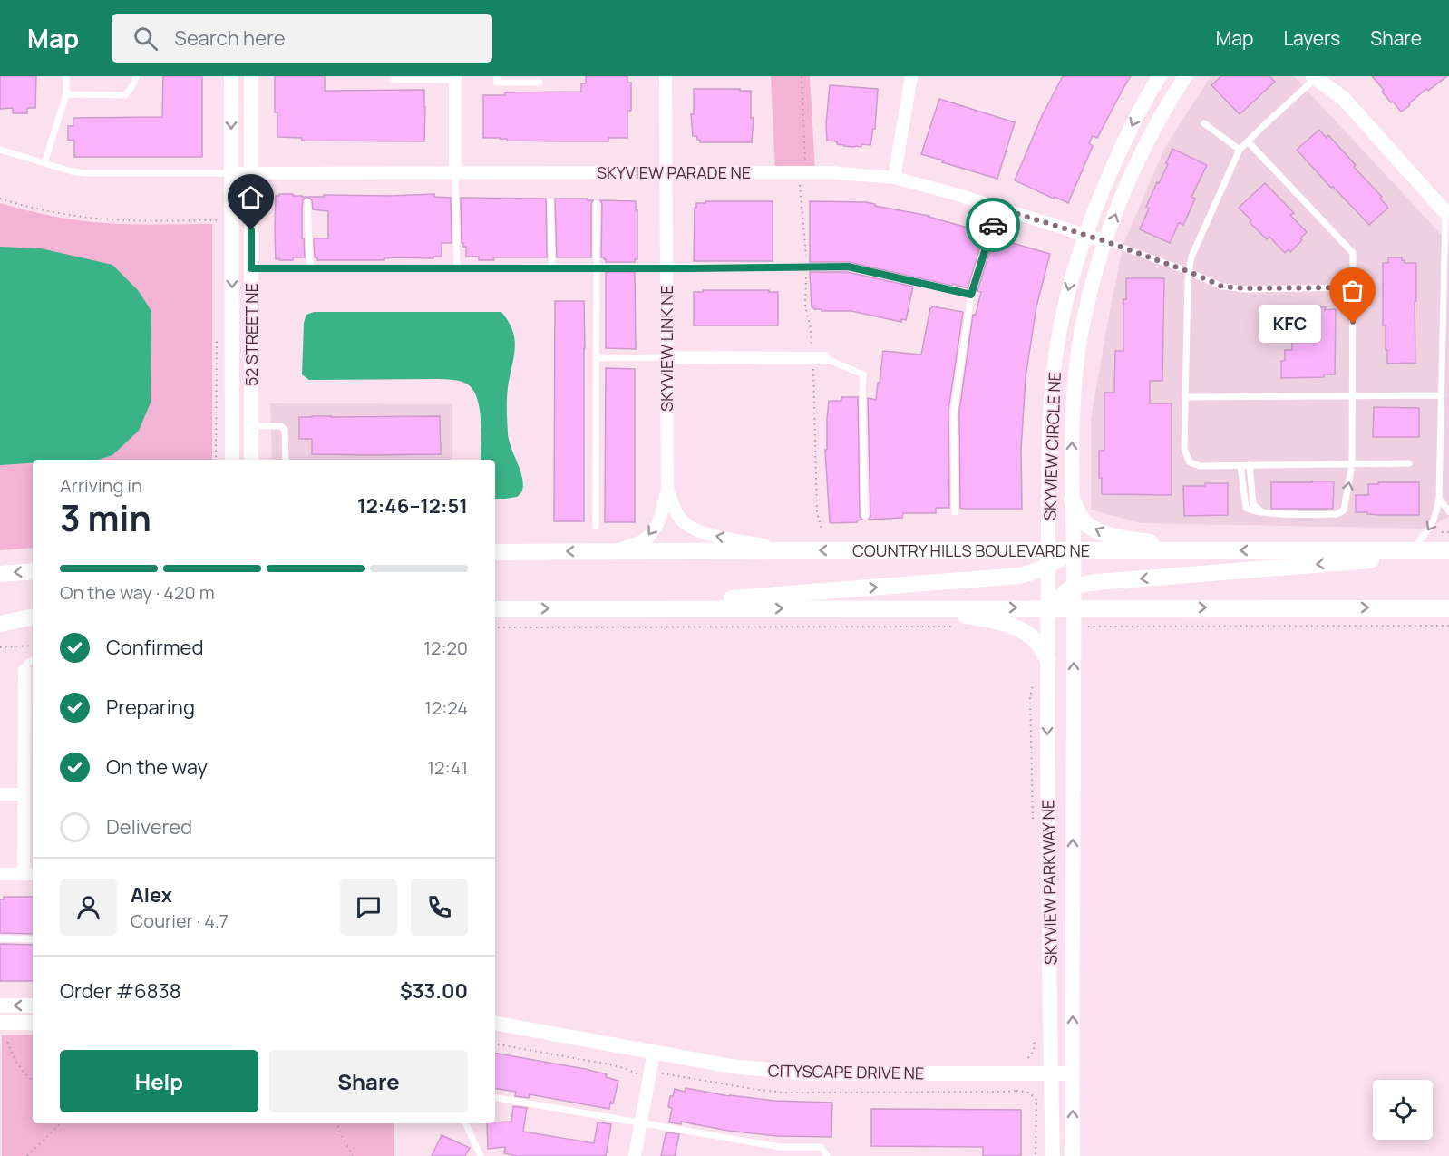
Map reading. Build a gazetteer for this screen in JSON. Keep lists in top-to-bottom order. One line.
{"streets":{"main road":["COUNTRY HILLS BOULEVARD NE"],"street":["SKYVIEW PARADE NE","52 STREET NE","SKYVIEW LINK NE","SKYVIEW CIRCLE NE","SKYVIEW PARKWAY NE","CITYSCAPE DRIVE NE"]},"crossings":[["SKYVIEW PARADE NE","52 STREET NE"],["SKYVIEW PARADE NE","SKYVIEW LINK NE"],["SKYVIEW PARADE NE","SKYVIEW CIRCLE NE"],["SKYVIEW LINK NE","COUNTRY HILLS BOULEVARD NE"],["SKYVIEW CIRCLE NE","COUNTRY HILLS BOULEVARD NE"],["SKYVIEW CIRCLE NE","SKYVIEW PARKWAY NE"],["SKYVIEW PARKWAY NE","CITYSCAPE DRIVE NE"]],"places":["KFC"],"page":{"header":"Map","search":"Search here","nav":["Map","Layers","Share"],"bubble":"KFC","heading":["3 min","Arriving in","12:46–12:51"],"panel":["Alex","Courier · 4.7","Order #6838","$33.00"],"bar":"On the way · 420 m","list":[["Confirmed","12:20"],["Preparing","12:24"],["On the way","12:41"],"Delivered"],"buttons":["Help","Share"]}}
